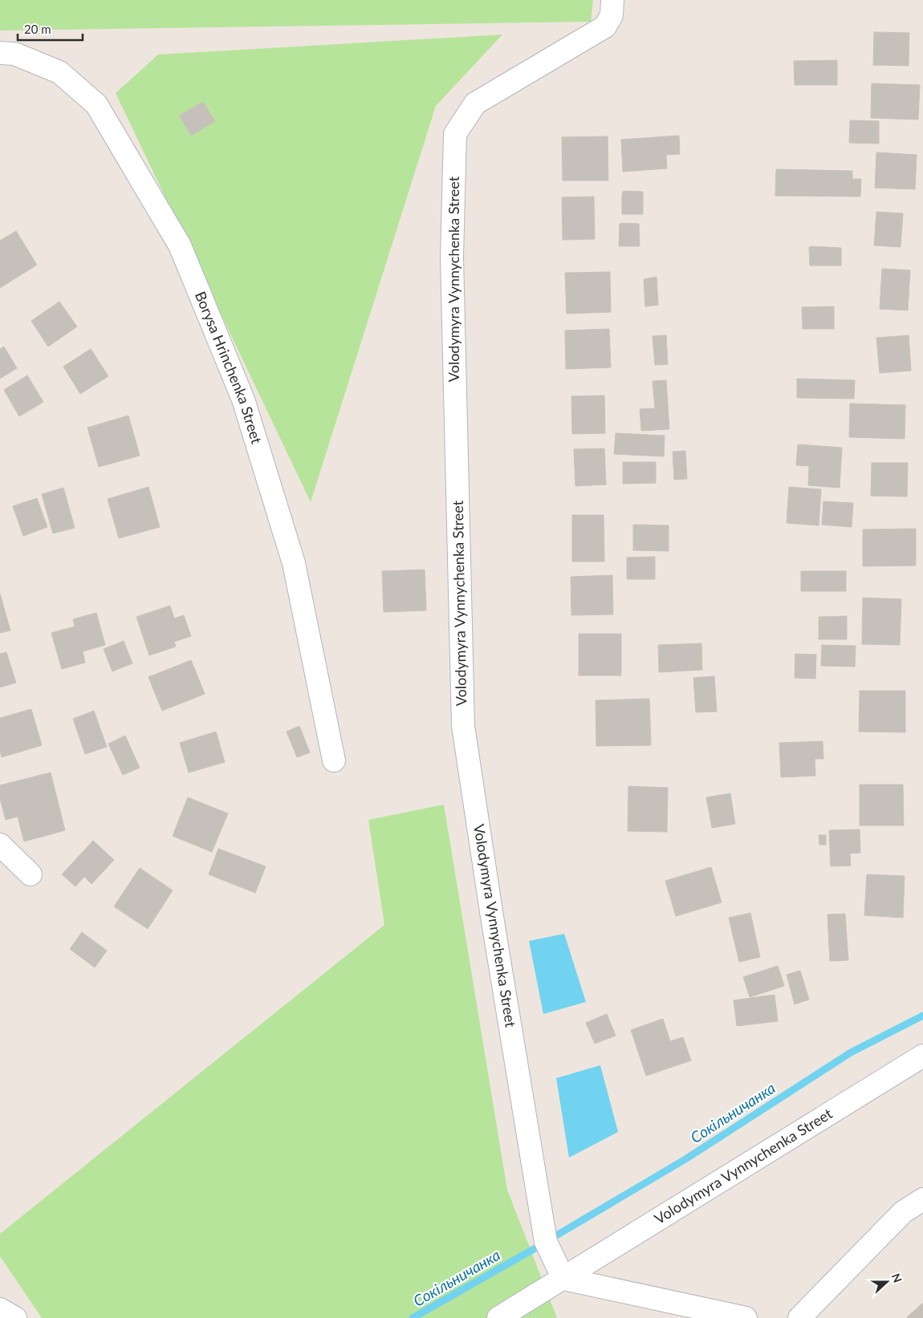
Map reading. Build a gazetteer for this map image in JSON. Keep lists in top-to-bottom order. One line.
{"streets":{"street":["Volodymyra Vynnychenka Street","Borysa Hrinchenka Street"]},"water":["Сокільничанка"],"scale_bar":"20 m","north":"right"}
